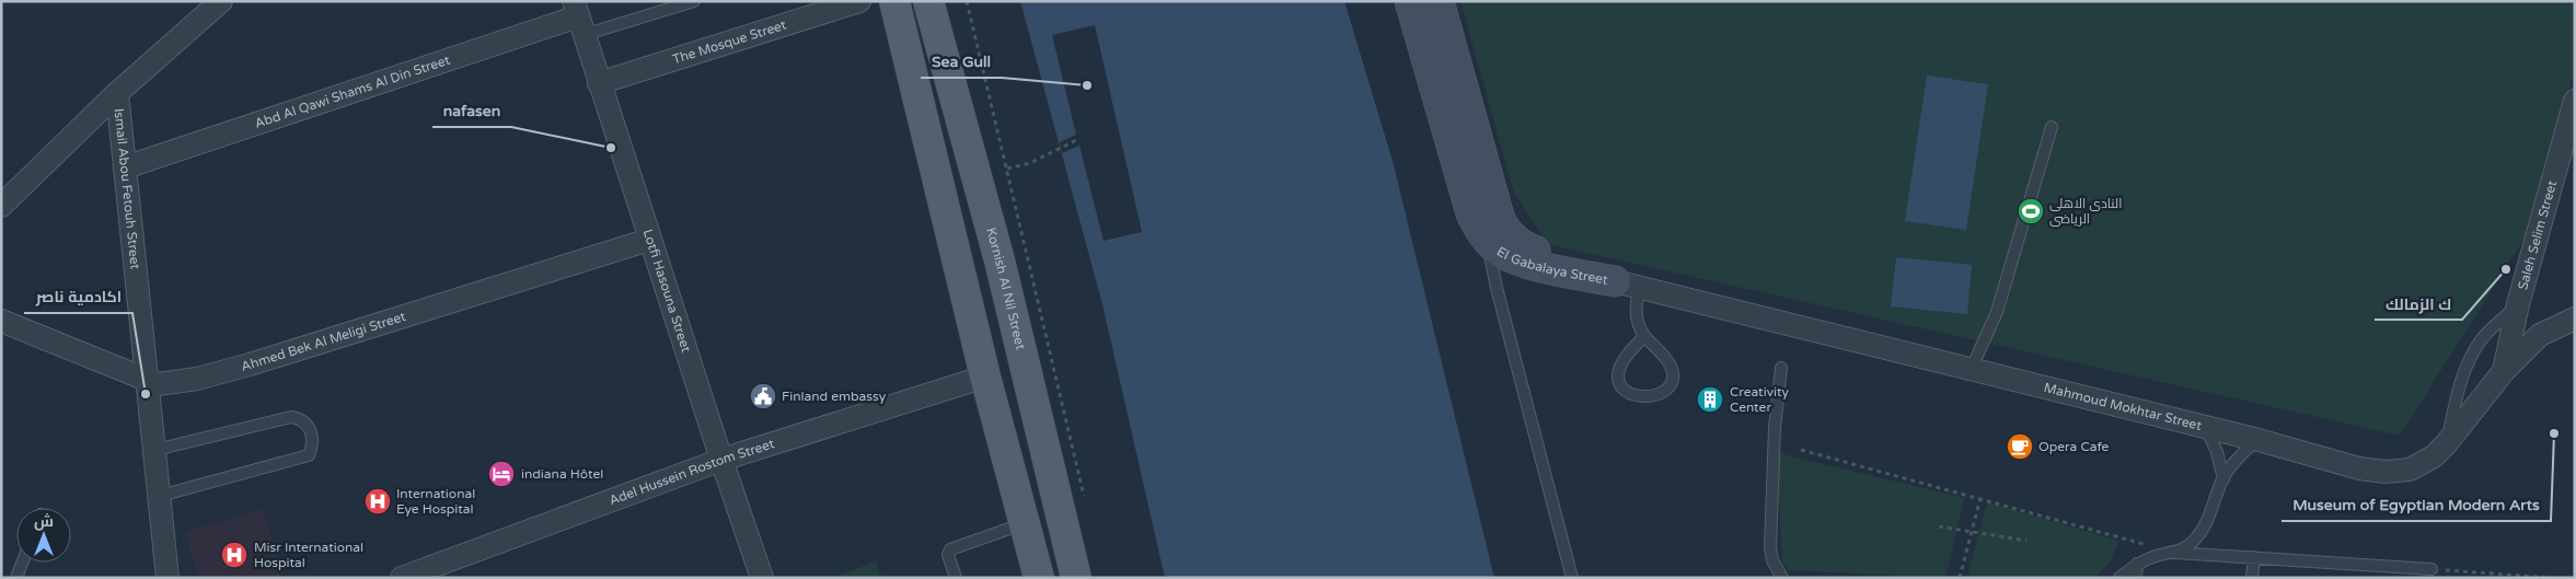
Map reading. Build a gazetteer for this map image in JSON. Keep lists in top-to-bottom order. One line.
{"streets":{"main road":["Kornish Al Nil Street"],"street":["The Mosque Street","Abd Al Qawi Shams Al Din Street","Ismail Abou Fetouh Street","Saleh Selim Street","El Gabalaya Street","Lotfi Hasouna Street","Ahmed Bek Al Meligi Street","Mahmoud Mokhtar Street","Adel Hussein Rostom Street"]},"crossings":[["The Mosque Street","Lotfi Hasouna Street"],["Abd Al Qawi Shams Al Din Street","Ismail Abou Fetouh Street"],["Abd Al Qawi Shams Al Din Street","Lotfi Hasouna Street"],["Ismail Abou Fetouh Street","Ahmed Bek Al Meligi Street"],["Saleh Selim Street","Mahmoud Mokhtar Street"],["El Gabalaya Street","Mahmoud Mokhtar Street"],["Lotfi Hasouna Street","Ahmed Bek Al Meligi Street"],["Lotfi Hasouna Street","Adel Hussein Rostom Street"]],"places":{"other":["Sea Gull","nafasen","ك الزمالك","اكادمية ناصر","Museum of Egyptian Modern Arts"],"sports":["النادى الاهلى الرياضى"],"public building":["Finland embassy"],"building":["Creativity Center"],"cafe":["Opera Cafe"],"hotel":["indiana Hôtel"],"hospital":["International Eye Hospital","Misr International Hospital"]},"north":"top"}
